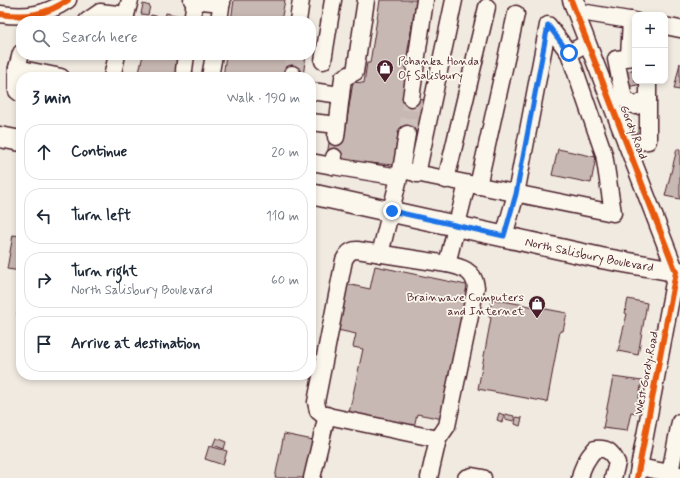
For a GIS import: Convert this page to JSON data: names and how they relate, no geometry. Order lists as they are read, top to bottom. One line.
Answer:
{"streets":{"main road":["North Salisbury Boulevard"],"street":["Gordy Road","West Gordy Road"]},"crossings":[["Gordy Road","North Salisbury Boulevard"],["Gordy Road","West Gordy Road"],["North Salisbury Boulevard","West Gordy Road"]],"places":{"shop":["Pohanka Honda Of Salisbury","Brainwave Computers and Internet"]},"page":{"map_buttons":["+","−"],"search":"Search here","heading":["3 min","Walk · 190 m"],"list":[["Continue","20 m"],["Turn left","110 m"],["Turn right","North Salisbury Boulevard","60 m"],"Arrive at destination"]}}
